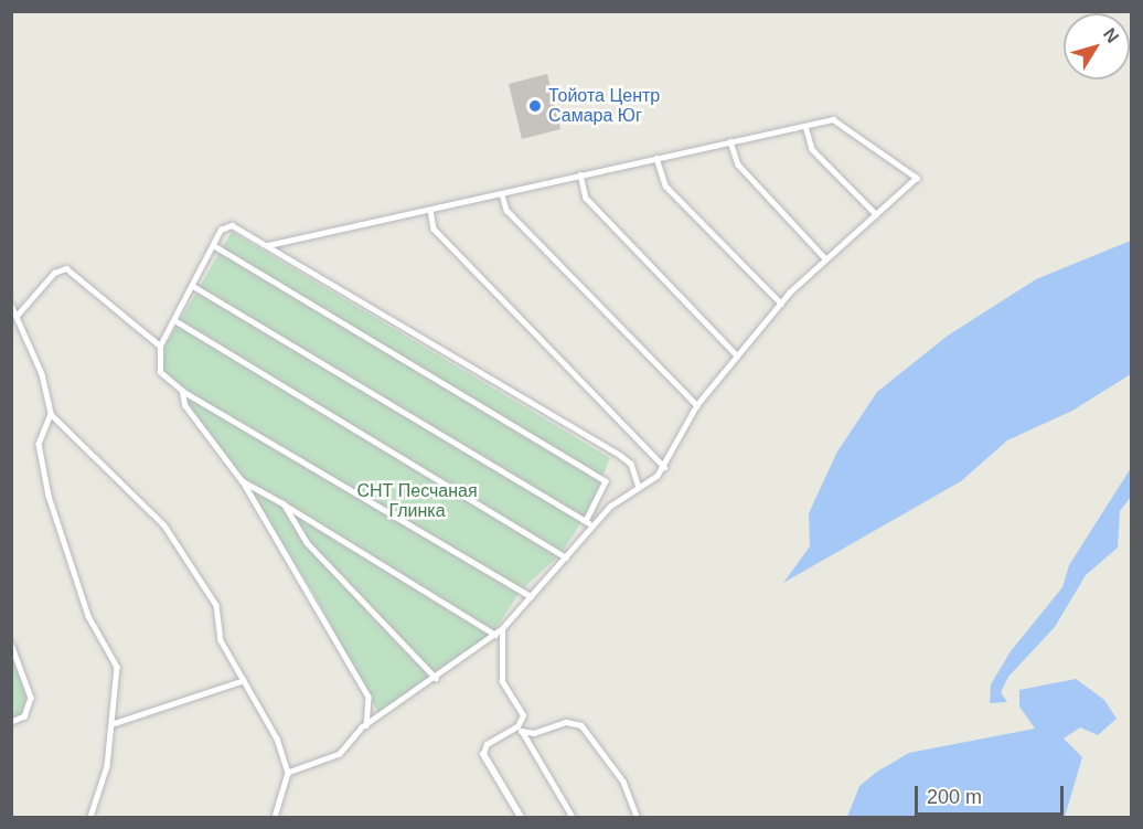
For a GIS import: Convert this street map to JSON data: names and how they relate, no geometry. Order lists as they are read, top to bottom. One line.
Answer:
{"parks":["СНТ Песчаная Глинка"],"places":["Тойота Центр Самара Юг"],"scale_bar":"200 m","north":"top right"}
